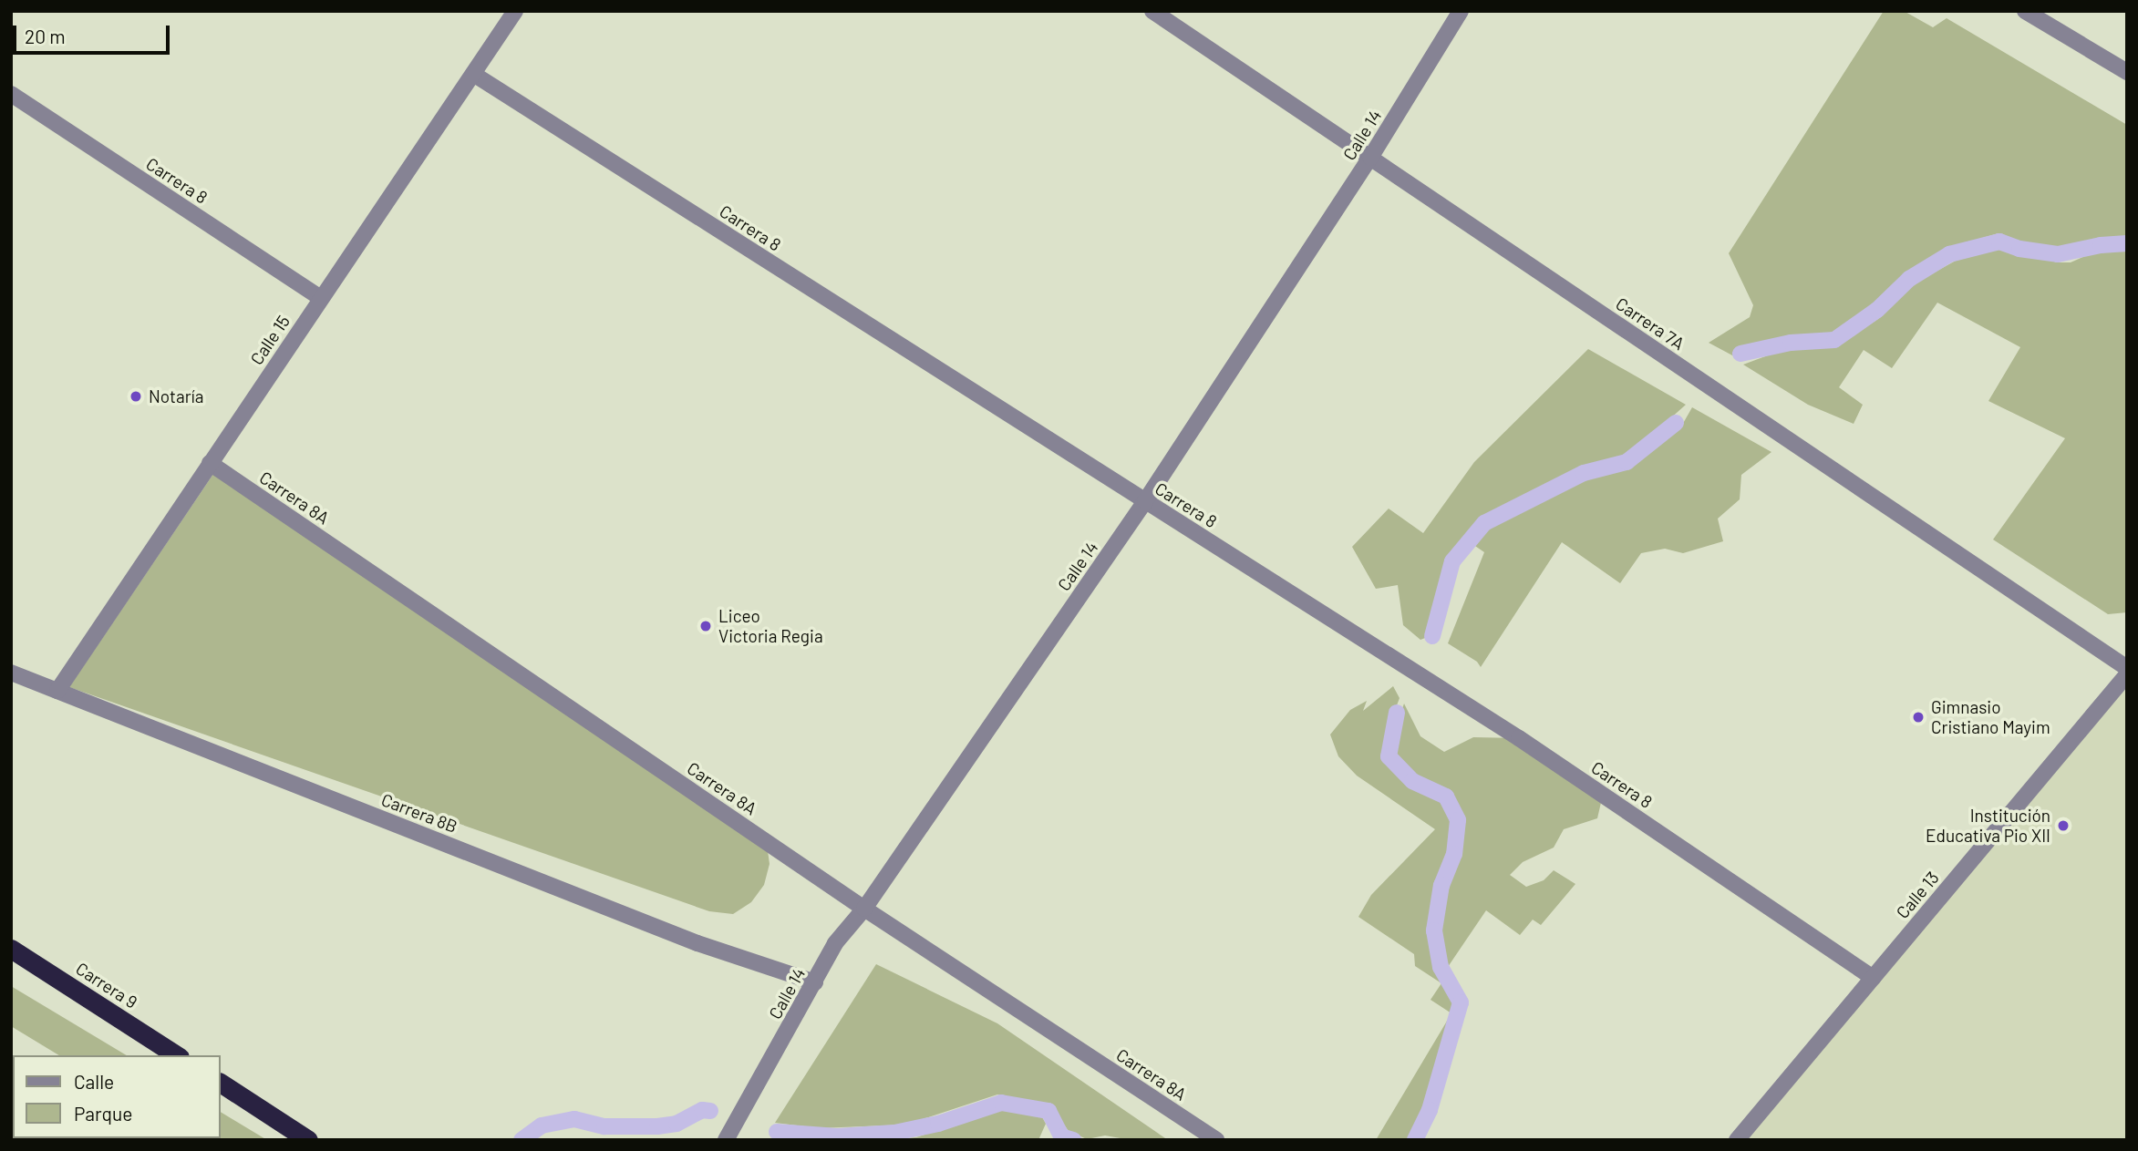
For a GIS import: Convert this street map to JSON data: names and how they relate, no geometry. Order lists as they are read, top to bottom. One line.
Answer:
{"streets":{"highway":["Carrera 9"],"street":["Calle 14","Carrera 8","Carrera 7A","Calle 15","Carrera 8A","Carrera 8B","Calle 13"]},"crossings":[["Calle 14","Carrera 8"],["Calle 14","Carrera 7A"],["Calle 14","Carrera 8A"],["Calle 14","Carrera 8B"],["Carrera 8","Calle 15"],["Carrera 8","Calle 13"],["Calle 15","Carrera 8A"],["Calle 15","Carrera 8B"]],"places":["Notaría","Liceo Victoria Regia","Gimnasio Cristiano Mayim","Institución Educativa Pio XII"],"legend":["Calle","Parque"],"scale_bar":"20 m"}
